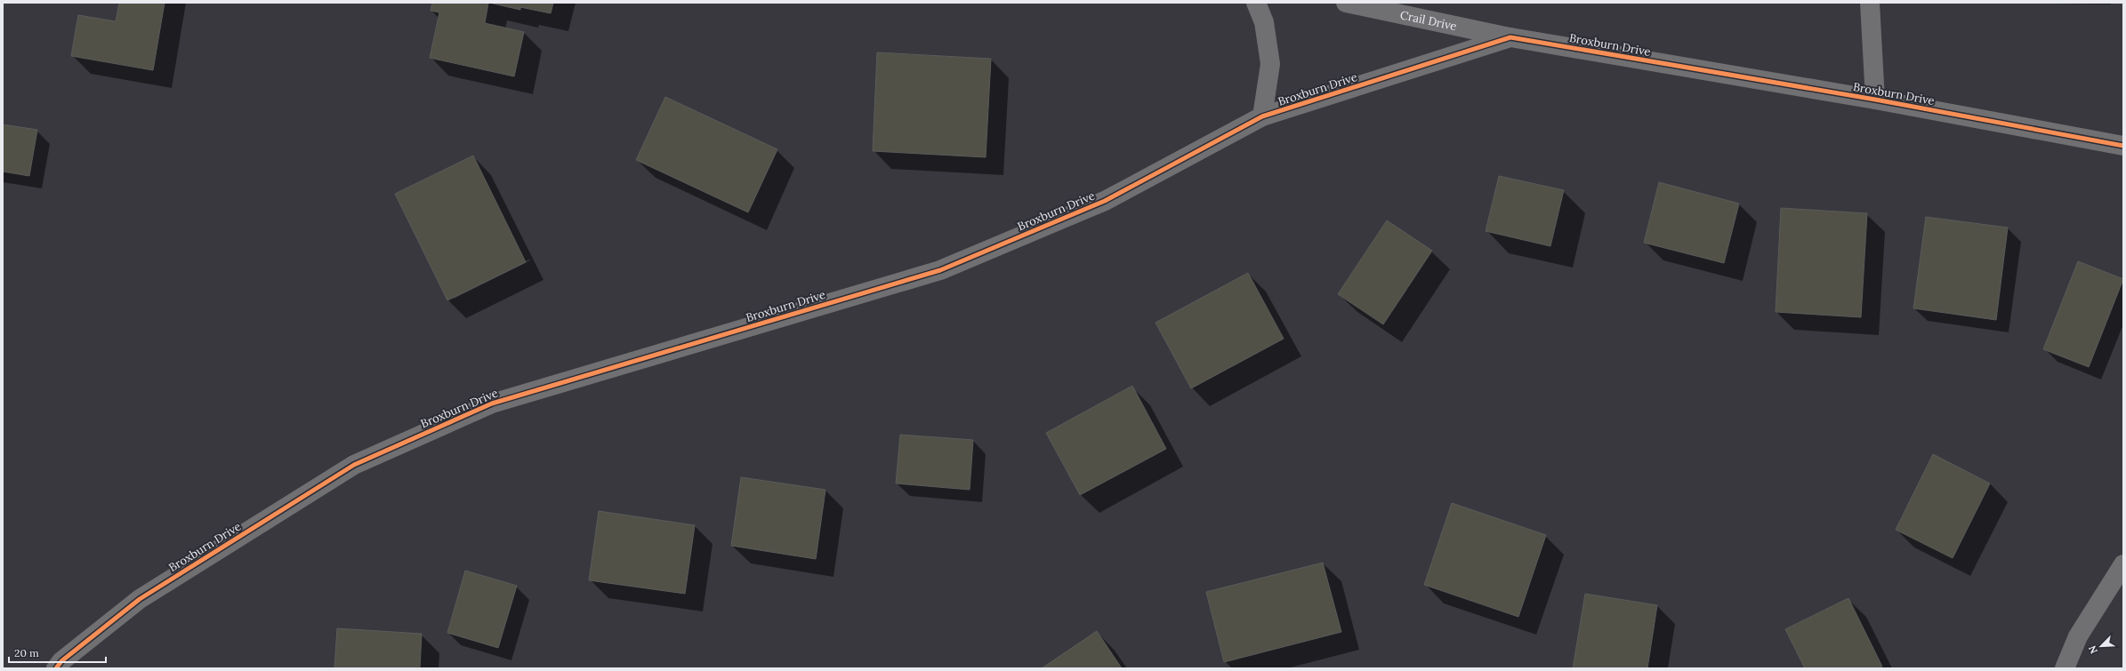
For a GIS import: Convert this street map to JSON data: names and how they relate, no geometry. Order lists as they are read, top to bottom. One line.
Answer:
{"streets":{"street":["Crail Drive","Broxburn Drive"]},"crossings":[["Crail Drive","Broxburn Drive"]],"scale_bar":"20 m","north":"bottom left"}
